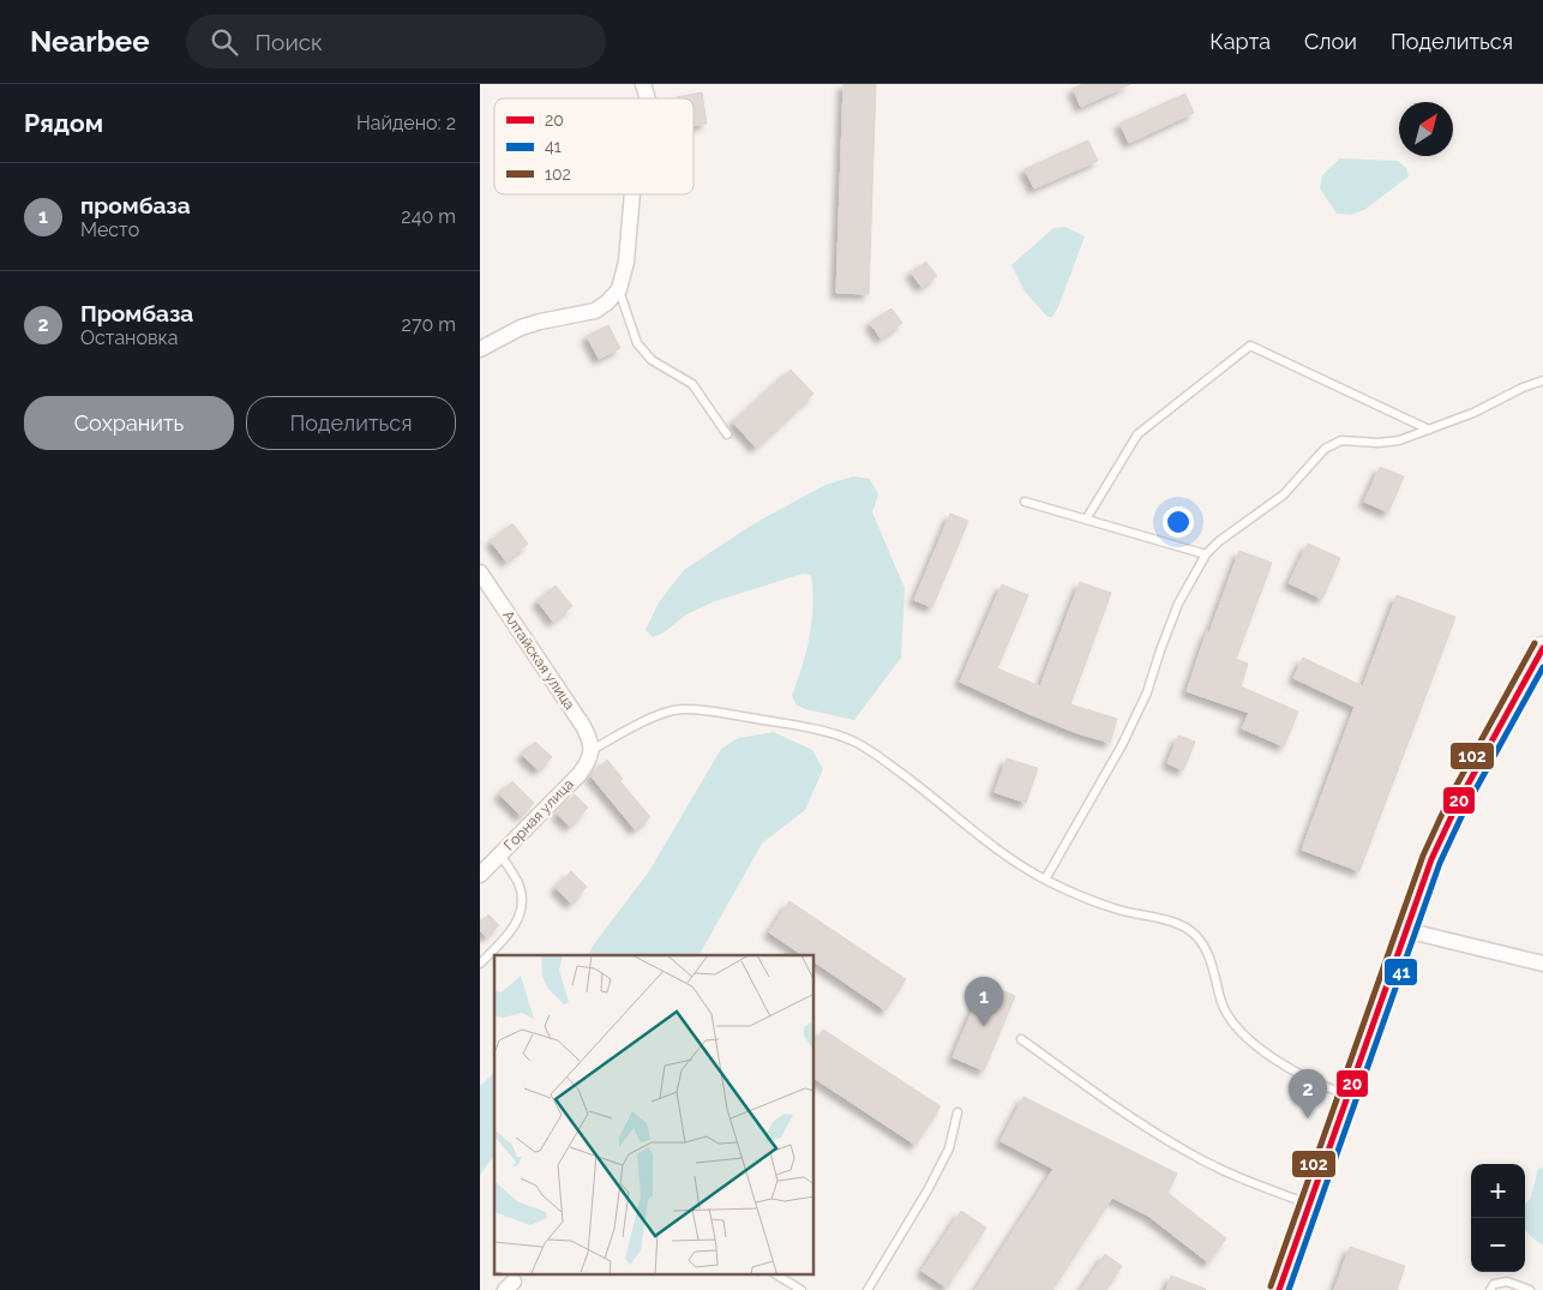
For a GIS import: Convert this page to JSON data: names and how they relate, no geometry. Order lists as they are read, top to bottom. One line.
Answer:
{"streets":{"street":["Алтайская улица","Горная улица"]},"crossings":[["Алтайская улица","Горная улица"]],"lines":["transit line 102","transit line 20","transit line 41"],"legend":["20","41","102"],"north":"top right","page":{"header":"Nearbee","search":"Поиск","nav":["Карта","Слои","Поделиться"],"heading":["Рядом","Найдено: 2"],"list":[{"mark":"1","name":"промбаза","note":"Место","value":"240 m"},{"mark":"2","name":"Промбаза","note":"Остановка","value":"270 m"}],"buttons":["Сохранить","Поделиться"],"pins":["1","2"],"map_buttons":["+","−"]}}
